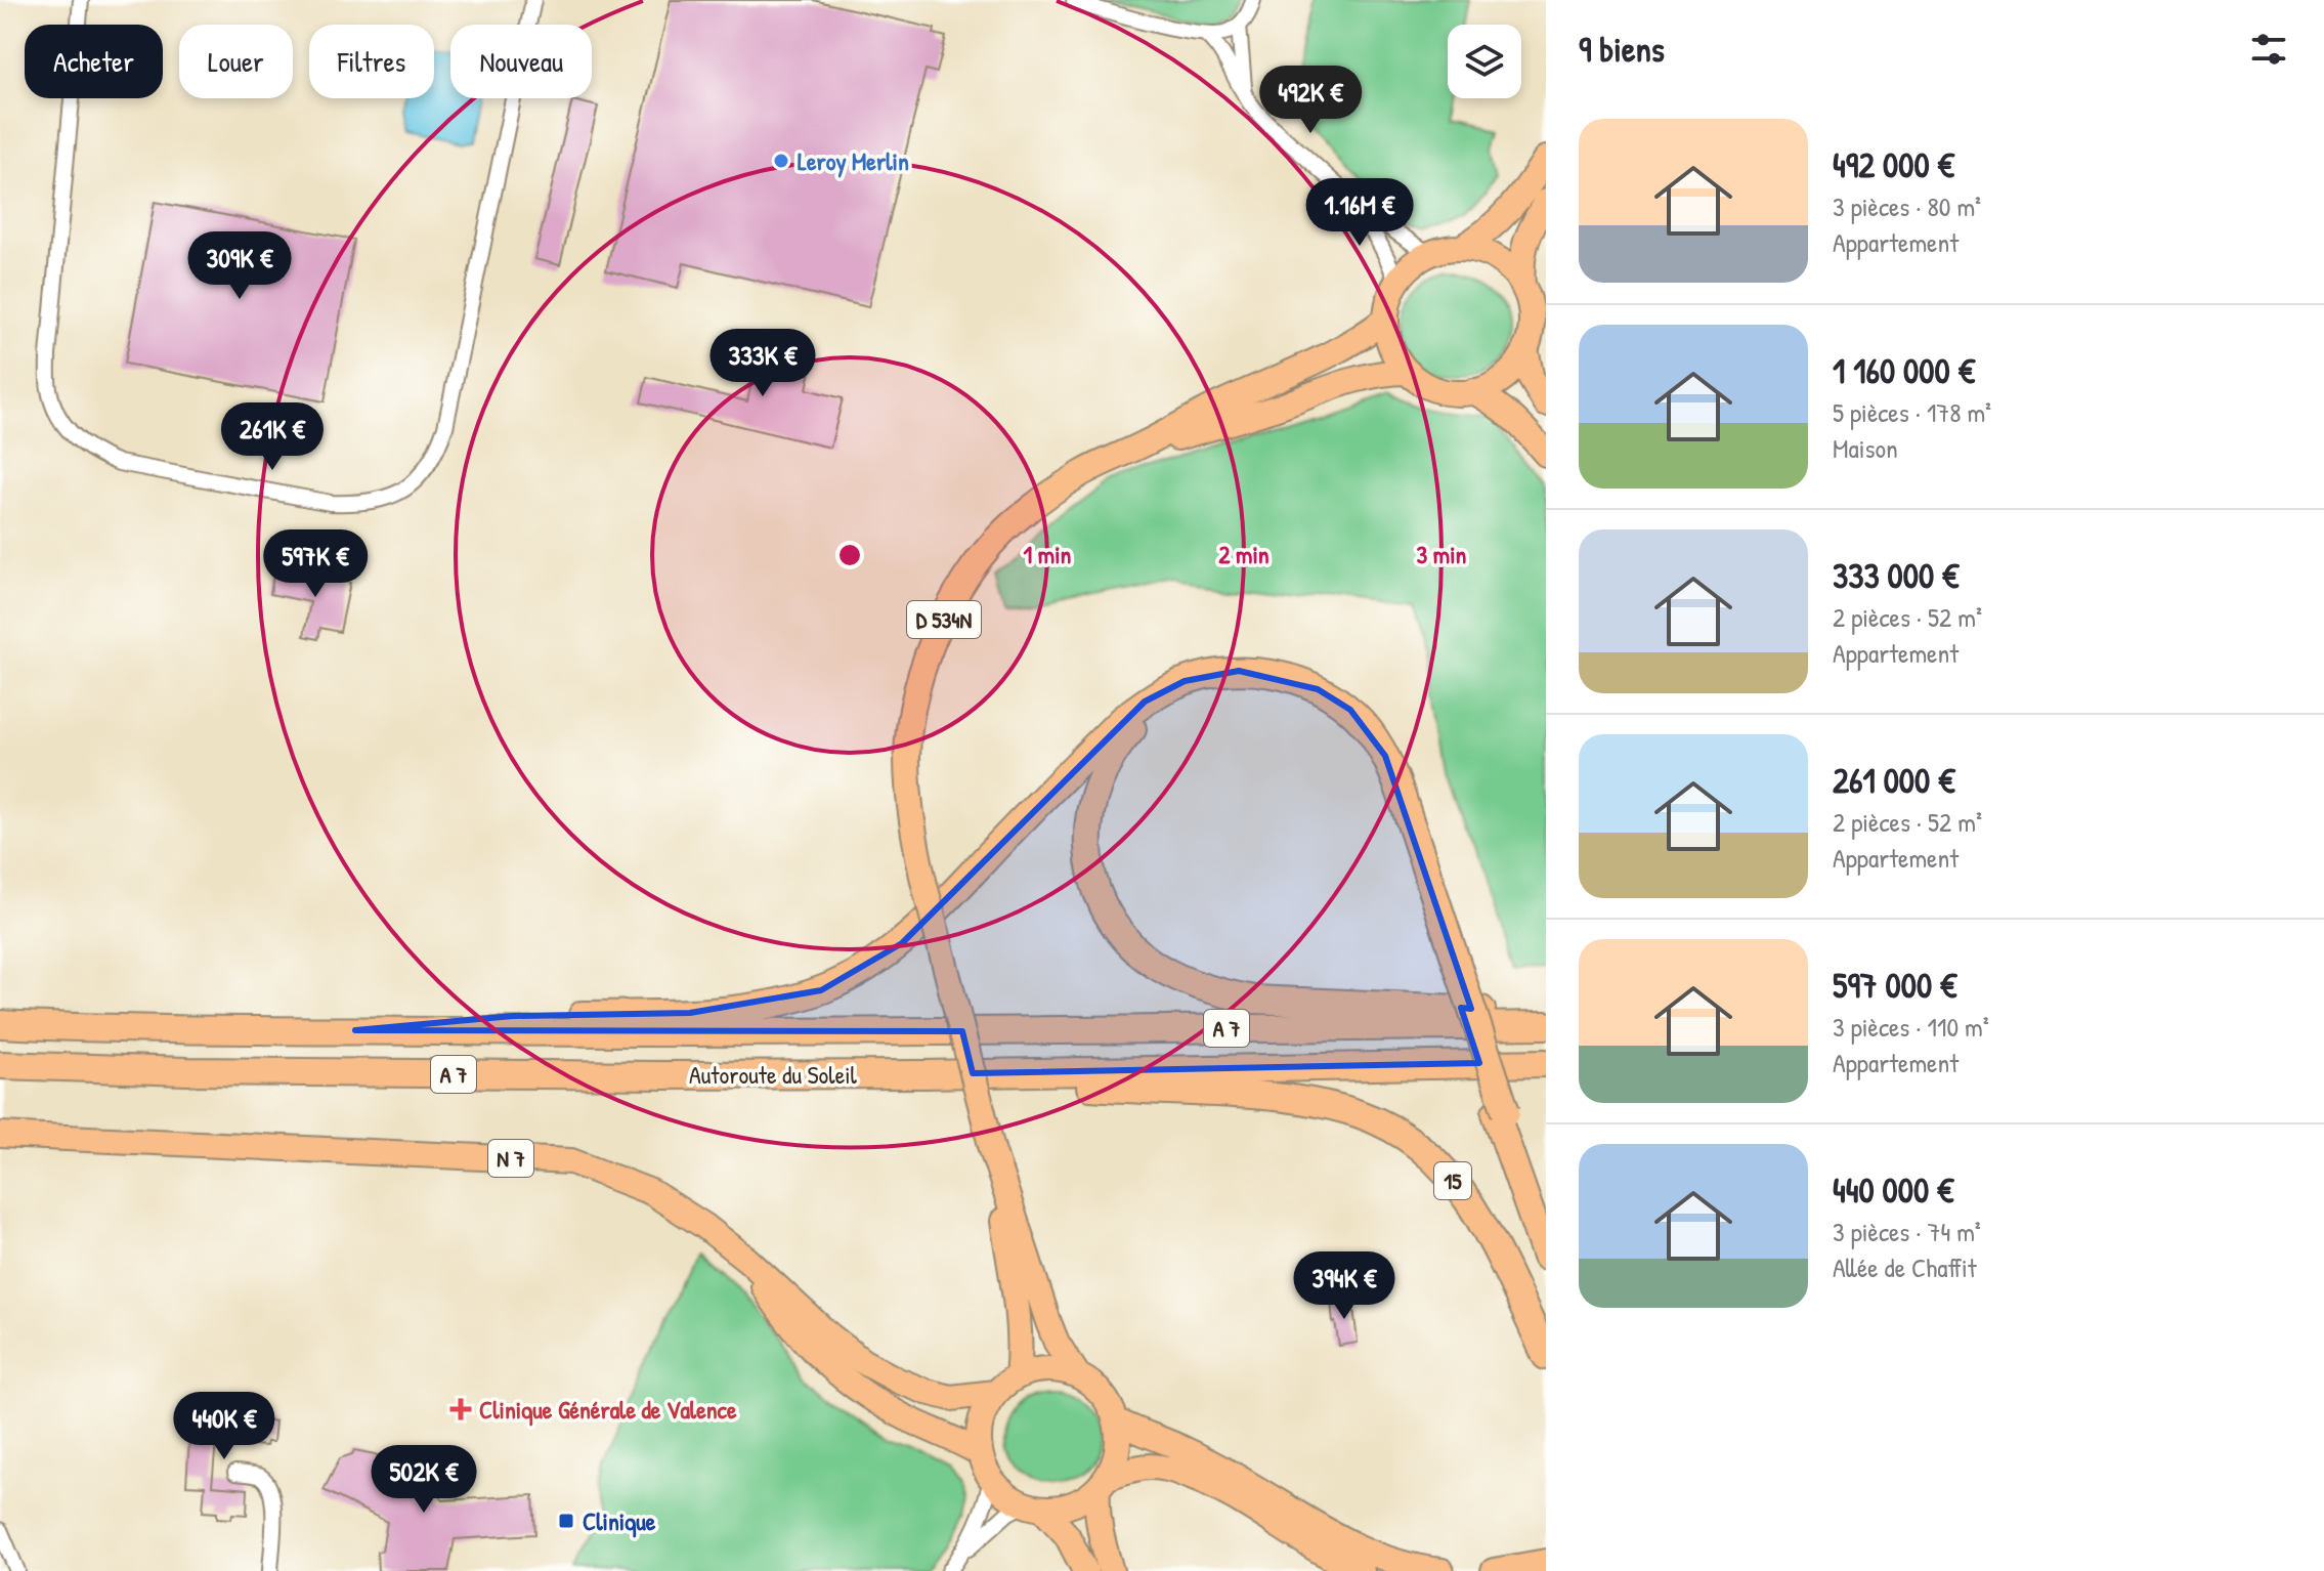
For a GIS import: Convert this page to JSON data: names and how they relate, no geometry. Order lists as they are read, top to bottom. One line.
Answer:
{"streets":{"highway":["A 7","Autoroute du Soleil","15"],"main road":["D 534N","N 7"]},"crossings":[["D 534N","N 7"],["Autoroute du Soleil","15"]],"places":{"other":["Leroy Merlin"],"health":["Clinique Générale de Valence"],"transit":["Clinique"]},"page":{"heading":"9 biens","chip":["Acheter","Louer","Filtres","Nouveau"],"price":["492K €","1.16M €","309K €","333K €","261K €","597K €","394K €","440K €","502K €"],"list":[{"name":"492 000 €","note":"3 pièces · 80 m² · Appartement"},{"name":"1 160 000 €","note":"5 pièces · 178 m² · Maison"},{"name":"333 000 €","note":"2 pièces · 52 m² · Appartement"},{"name":"261 000 €","note":"2 pièces · 52 m² · Appartement"},{"name":"597 000 €","note":"3 pièces · 110 m² · Appartement"},{"name":"440 000 €","note":"3 pièces · 74 m² · Allée de Chaffit"}]},"rings":["1 min","2 min","3 min"]}
